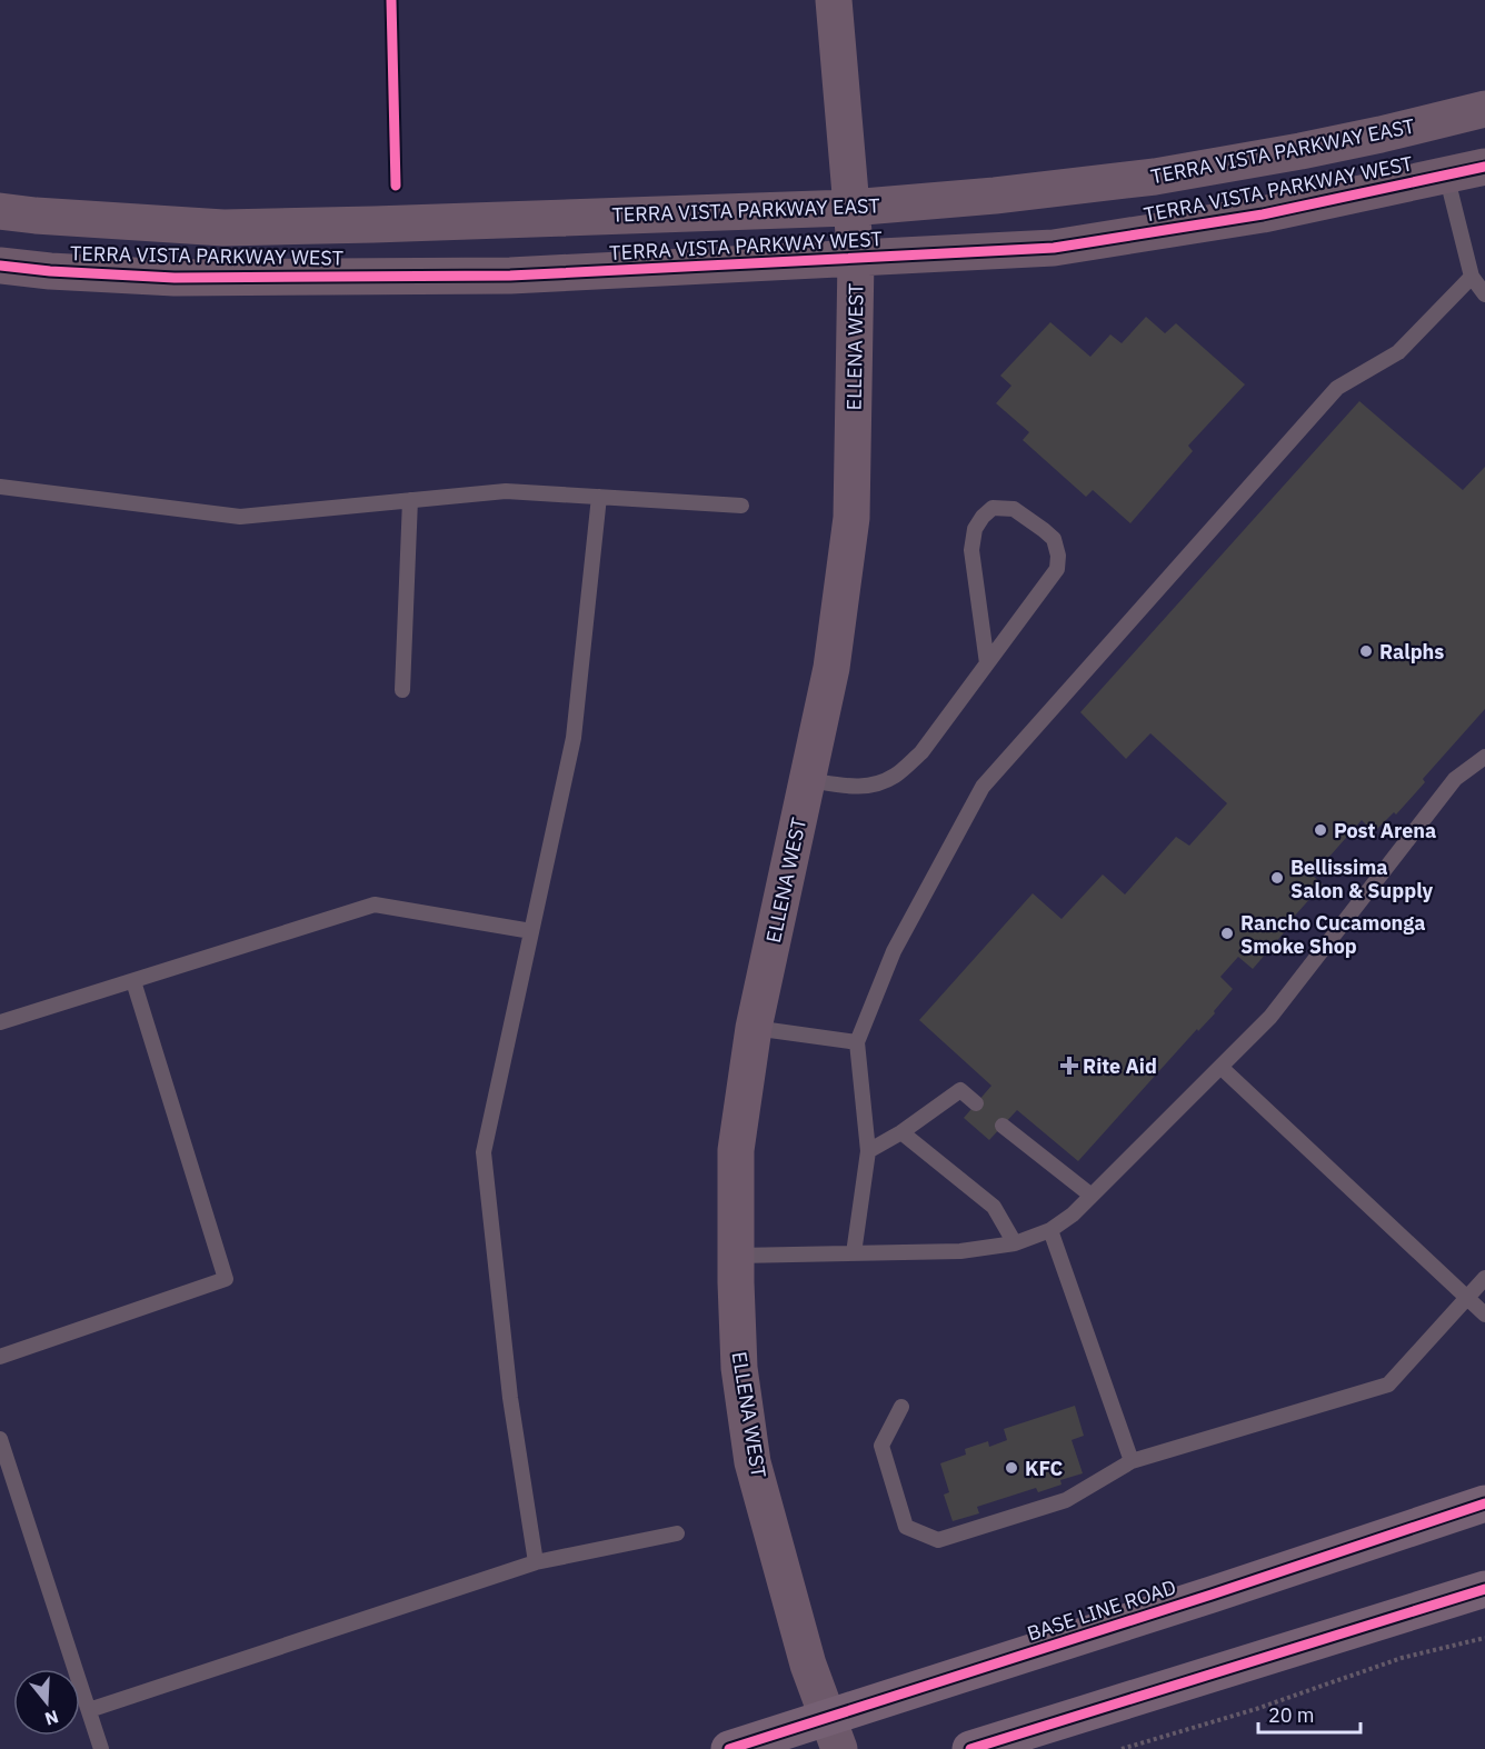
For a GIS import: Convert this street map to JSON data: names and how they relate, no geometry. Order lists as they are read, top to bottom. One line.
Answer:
{"streets":{"main road":["BASE LINE ROAD"],"street":["TERRA VISTA PARKWAY EAST","TERRA VISTA PARKWAY WEST","ELLENA WEST"]},"crossings":[["TERRA VISTA PARKWAY EAST","ELLENA WEST"],["TERRA VISTA PARKWAY WEST","ELLENA WEST"],["ELLENA WEST","BASE LINE ROAD"]],"places":{"other":["Ralphs","Post Arena","Bellissima Salon & Supply","Rancho Cucamonga Smoke Shop","KFC"],"health":["Rite Aid"]},"scale_bar":"20 m","north":"bottom"}
